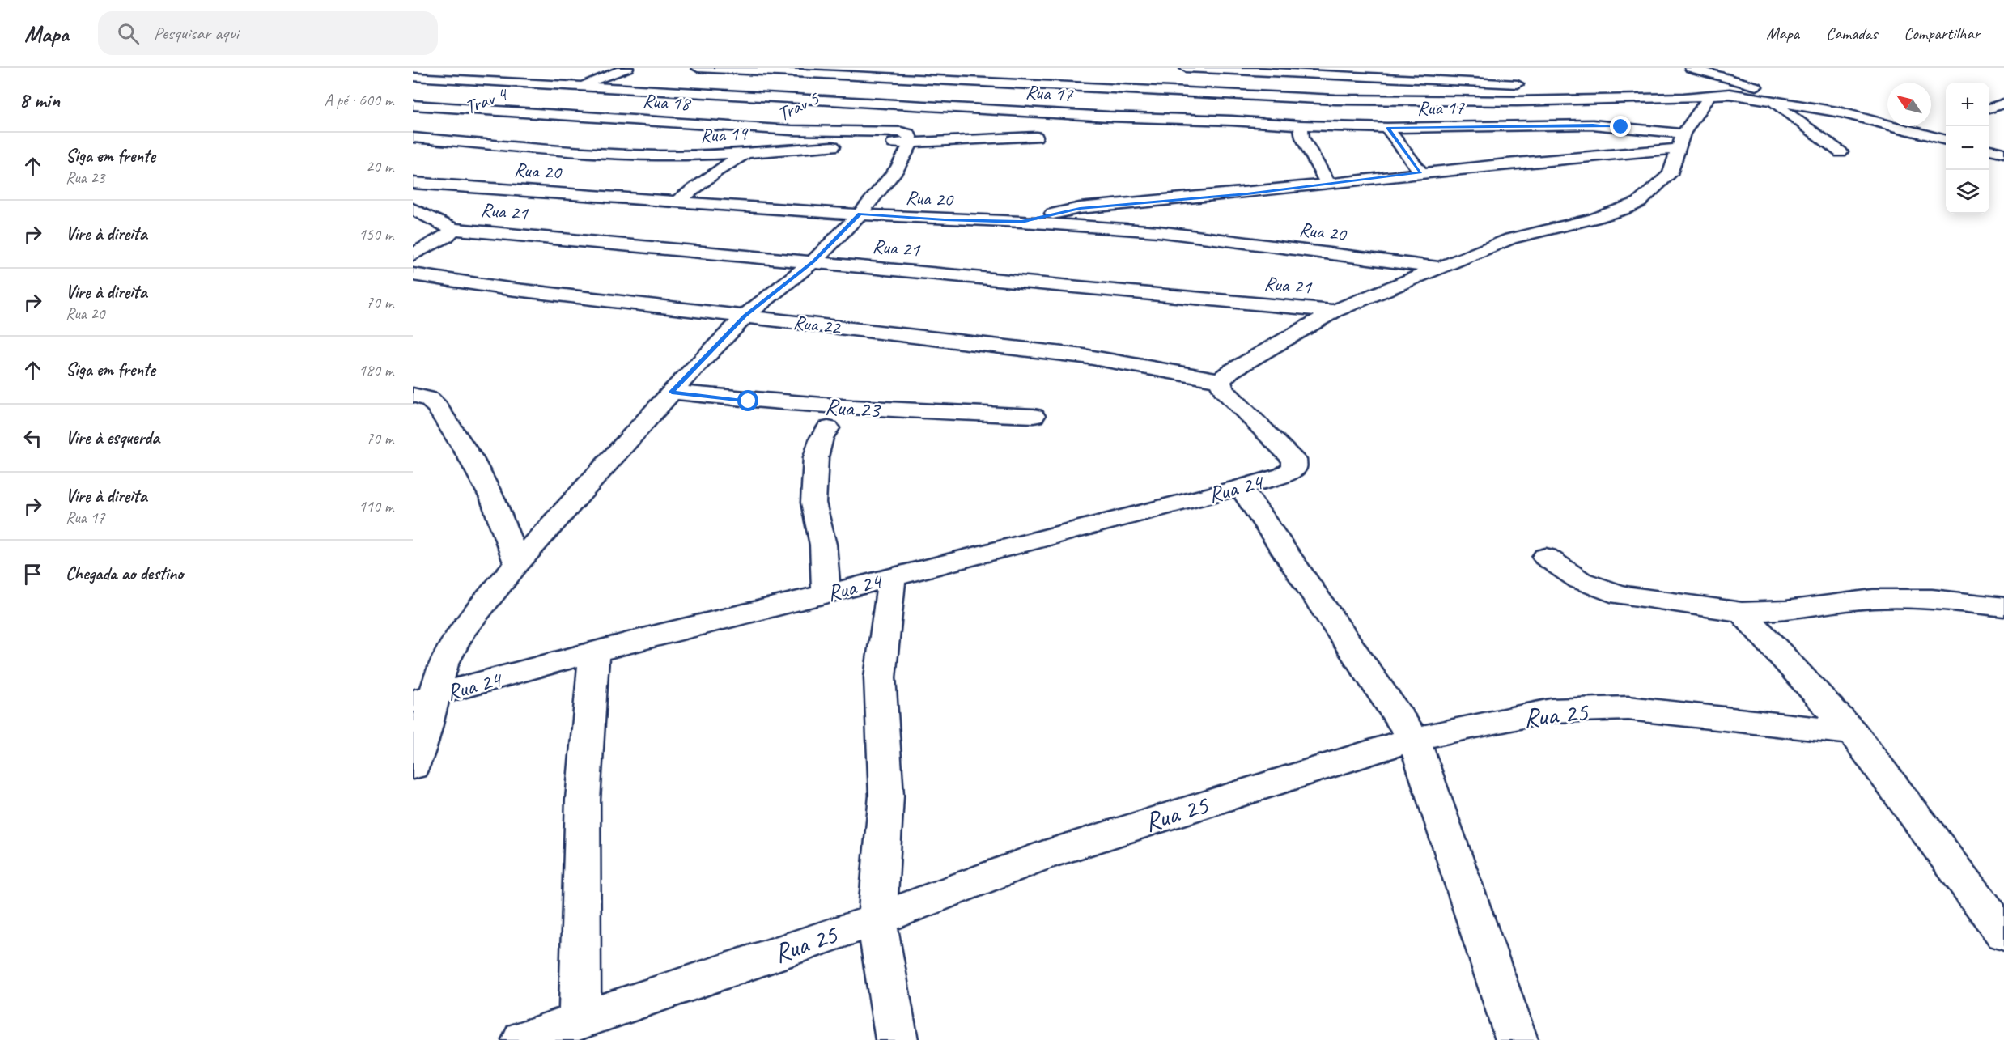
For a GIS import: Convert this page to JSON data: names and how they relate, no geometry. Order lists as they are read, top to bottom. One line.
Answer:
{"streets":{"street":["Rua 17","Trav 4","Rua 18","Trav 5","Rua 19","Rua 20","Rua 21","Rua 22","Rua 23","Rua 24","Rua 25"]},"crossings":[["Rua 17","Trav 4"],["Rua 17","Trav 5"],["Trav 4","Rua 18"],["Trav 4","Rua 19"],["Rua 18","Trav 5"],["Rua 18","Rua 19"],["Trav 5","Rua 19"],["Trav 5","Rua 20"],["Rua 22","Rua 24"]],"north":"top left","page":{"header":"Mapa","search":"Pesquisar aqui","nav":["Mapa","Camadas","Compartilhar"],"heading":["8 min","A pé · 600 m"],"map_buttons":["+","−"],"list":[["Siga em frente","Rua 23","20 m"],["Vire à direita","150 m"],["Vire à direita","Rua 20","70 m"],["Siga em frente","180 m"],["Vire à esquerda","70 m"],["Vire à direita","Rua 17","110 m"],"Chegada ao destino"]}}
